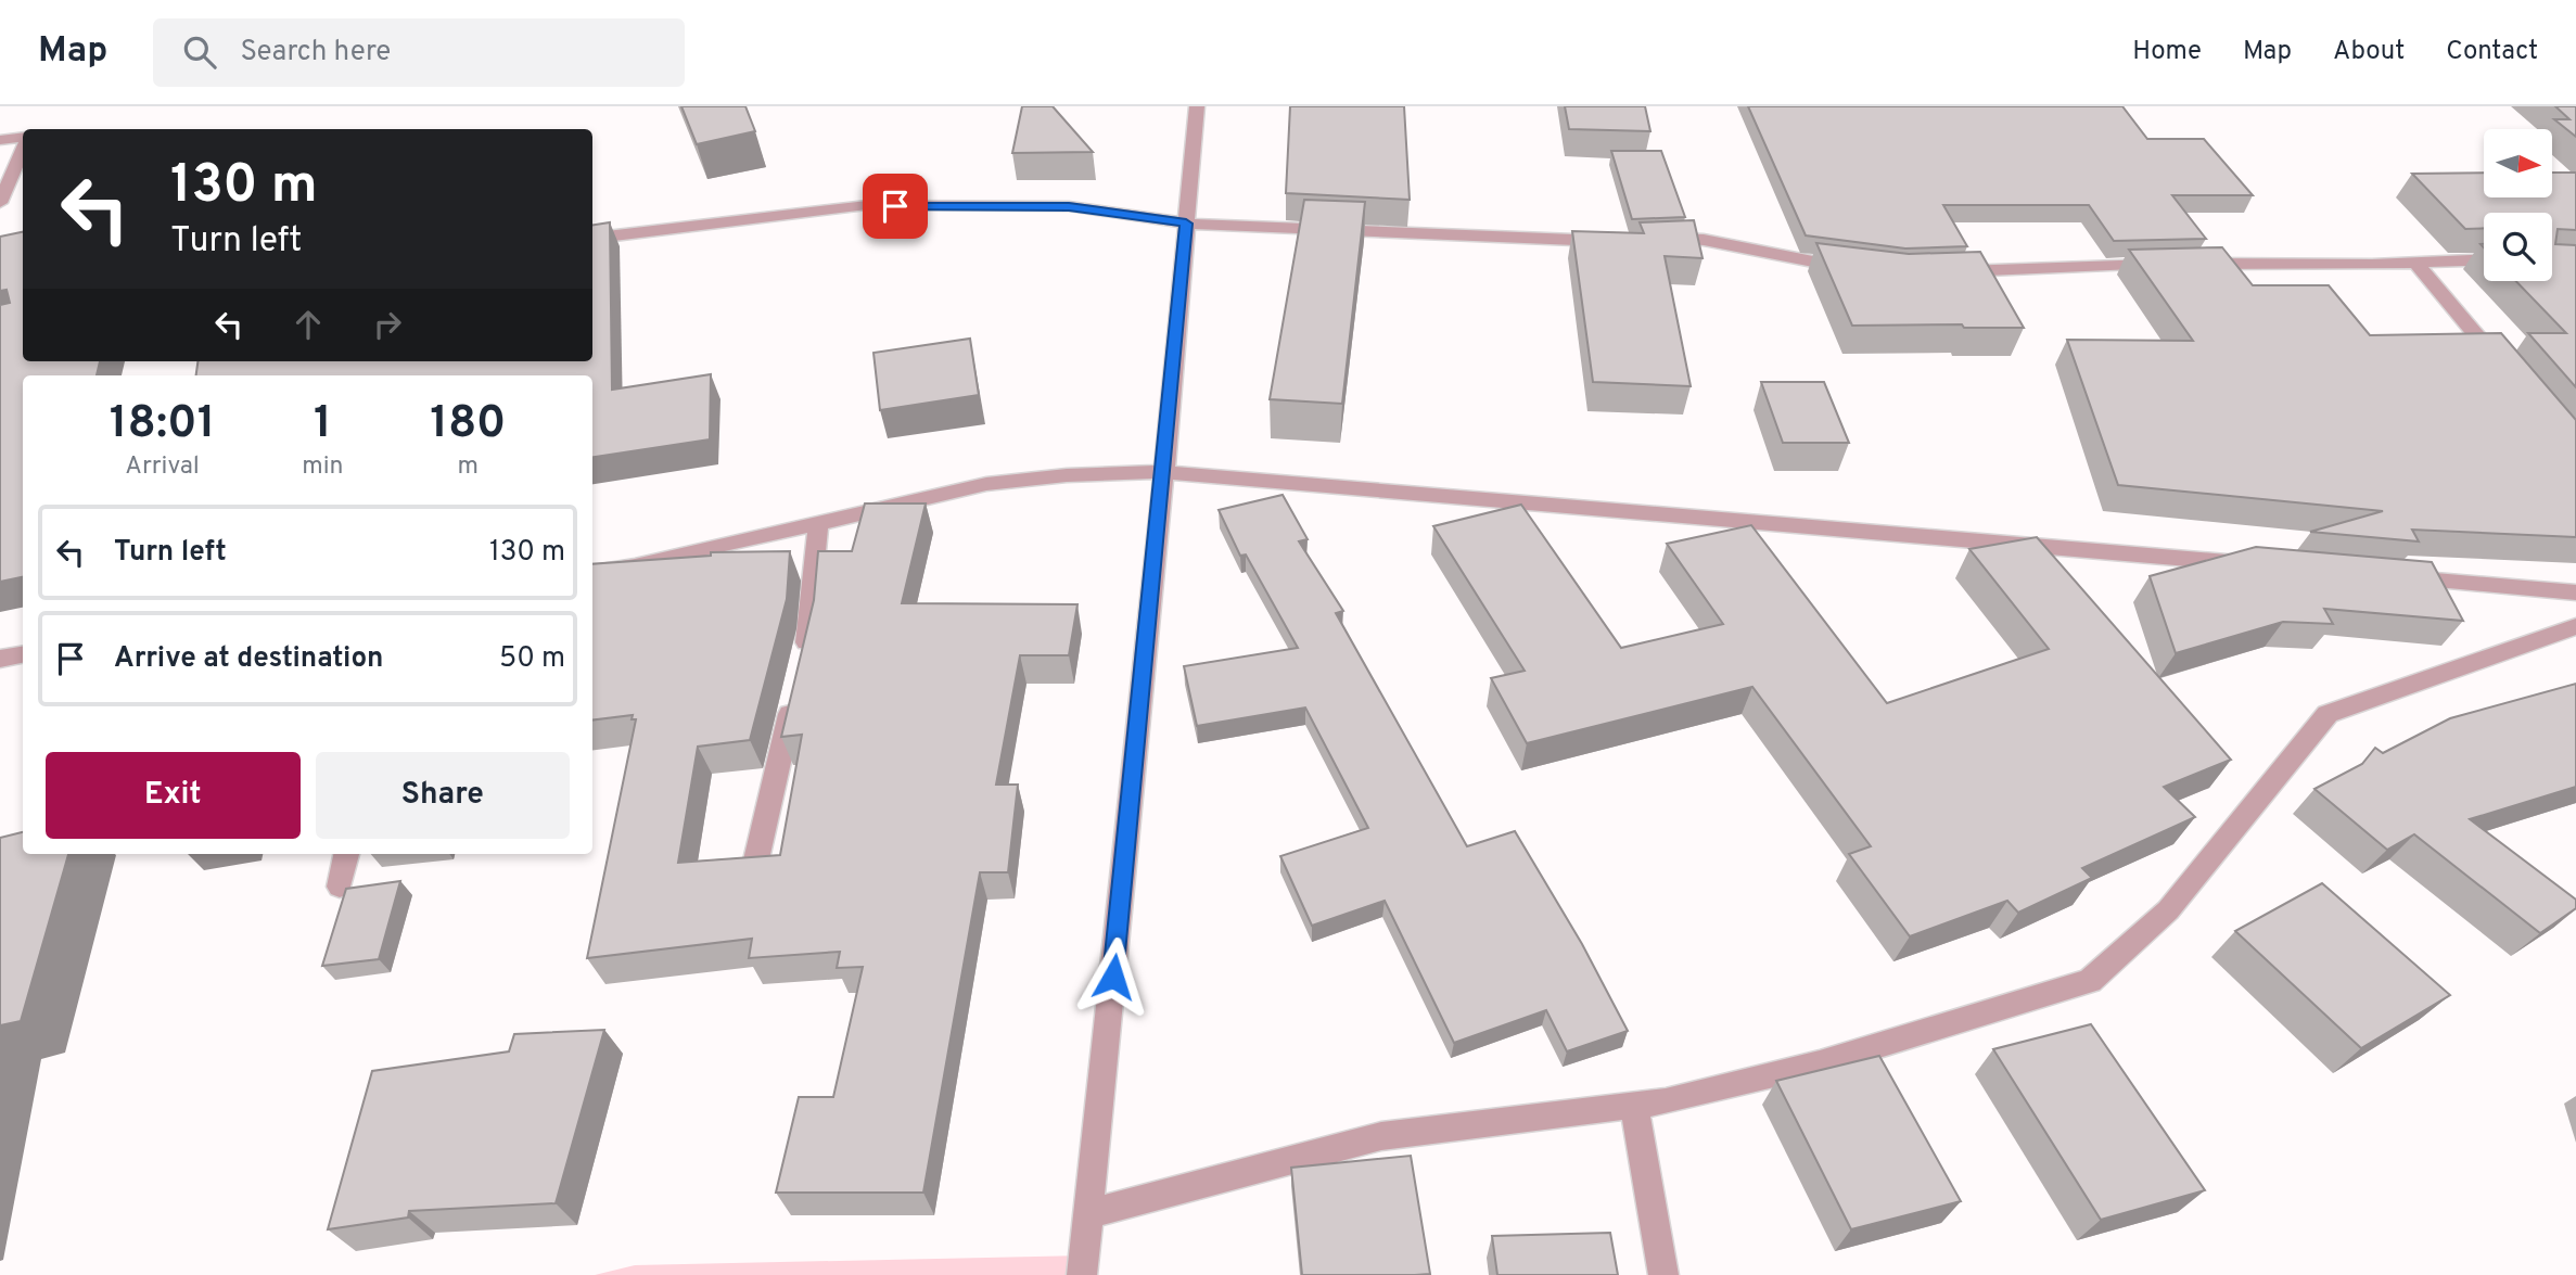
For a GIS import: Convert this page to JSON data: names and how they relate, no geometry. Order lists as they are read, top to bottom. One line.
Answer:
{"north":"right","page":{"header":"Map","search":"Search here","nav":["Home","Map","About","Contact"],"turn":["130 m","Turn left"],"eta":["18:01","Arrival","1","min","180","m"],"list":[{"name":"Turn left","value":"130 m"},{"name":"Arrive at destination","value":"50 m"}],"buttons":["Exit","Share"]}}
